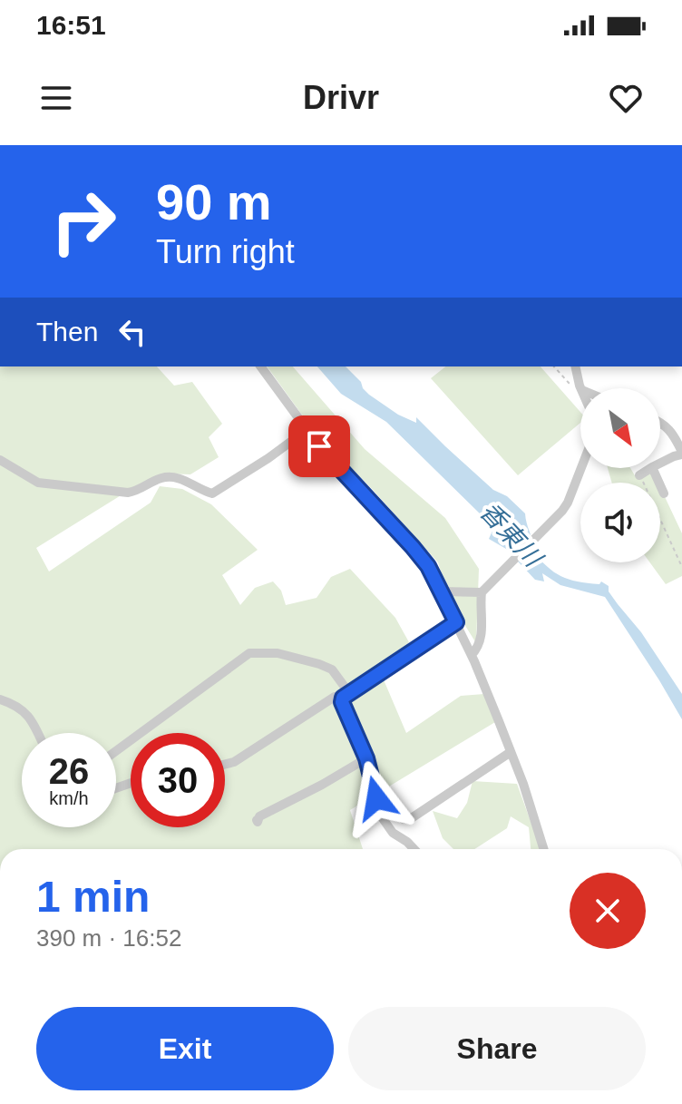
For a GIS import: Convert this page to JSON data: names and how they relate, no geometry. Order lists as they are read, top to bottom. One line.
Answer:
{"water":["香東川"],"north":"bottom right","page":{"status":"16:51","header":"Drivr","turn":["90 m","Turn right"],"then":"Then","speed":"26 km/h","limit":"30","heading":["1 min","390 m · 16:52"],"buttons":["Exit","Share"]}}
